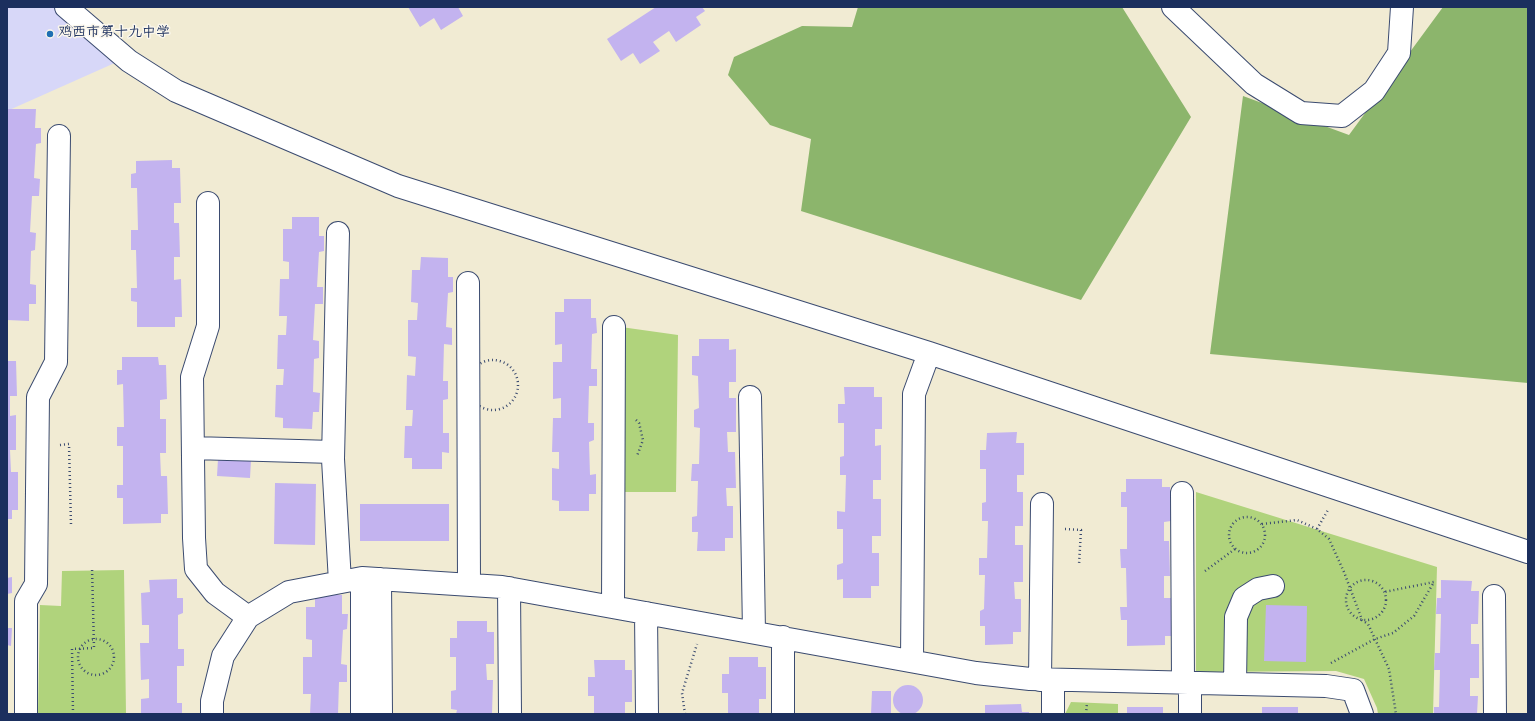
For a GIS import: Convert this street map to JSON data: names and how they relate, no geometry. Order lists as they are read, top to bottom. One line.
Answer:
{"places":["鸡西市第十九中学"]}
